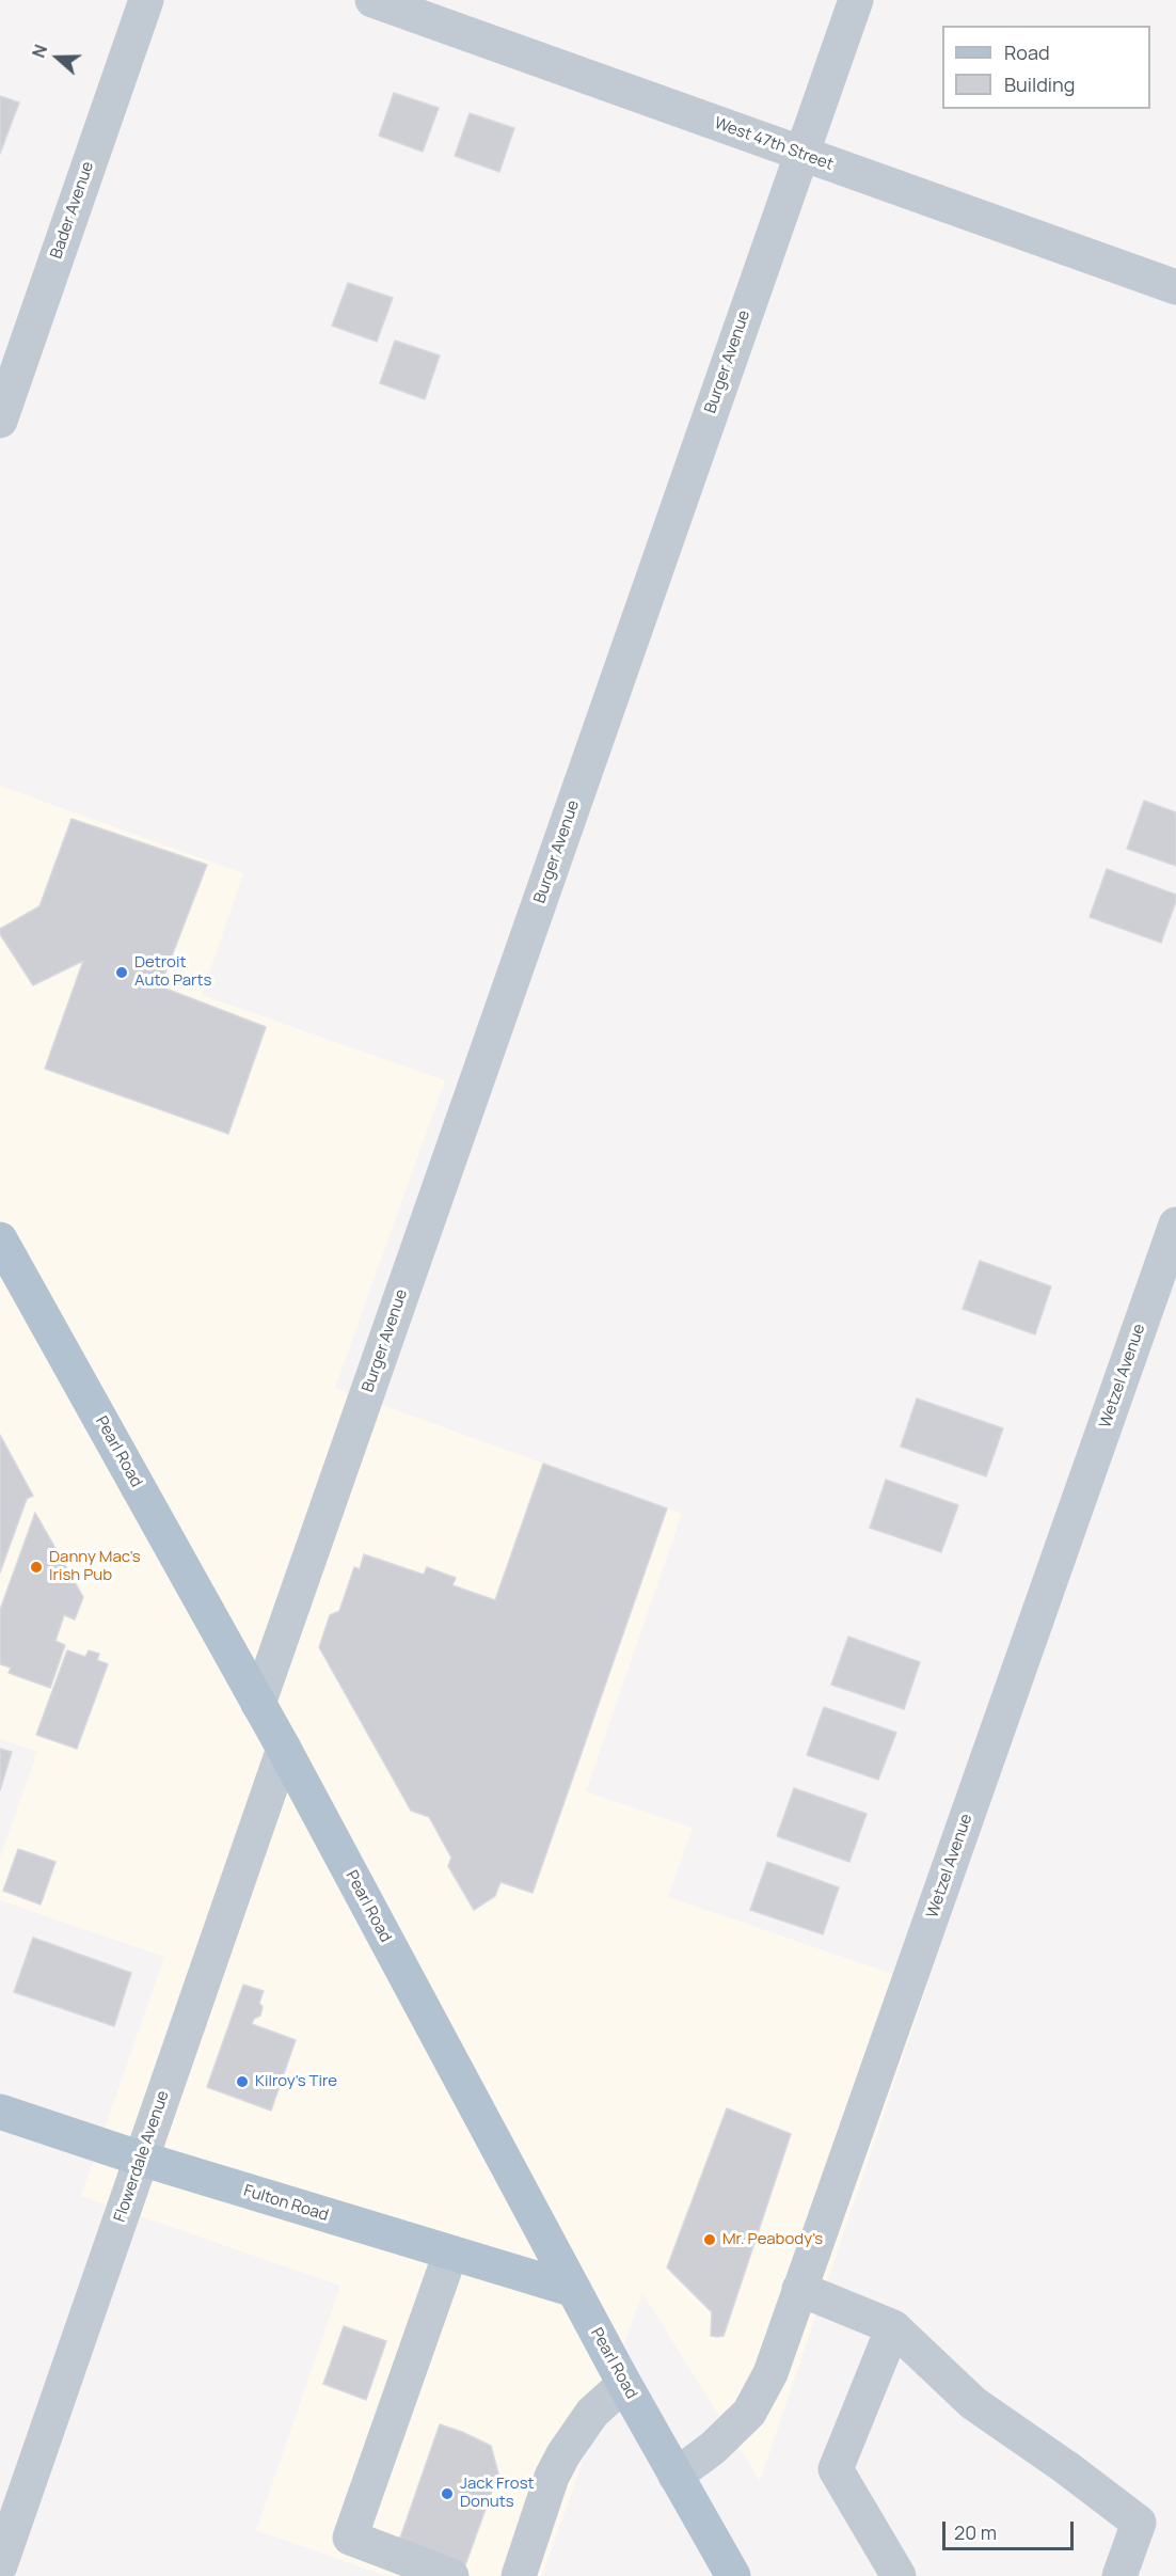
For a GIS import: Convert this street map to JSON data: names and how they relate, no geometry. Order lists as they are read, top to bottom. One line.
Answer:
{"streets":{"main road":["Pearl Road","Fulton Road"],"street":["West 47th Street","Bader Avenue","Burger Avenue","Wetzel Avenue","Flowerdale Avenue"]},"crossings":[["West 47th Street","Burger Avenue"],["Burger Avenue","Pearl Road"],["Wetzel Avenue","Pearl Road"],["Pearl Road","Flowerdale Avenue"],["Pearl Road","Fulton Road"],["Flowerdale Avenue","Fulton Road"]],"places":["Detroit Auto Parts","Danny Mac's Irish Pub","Kilroy's Tire","Mr. Peabody's","Jack Frost Donuts"],"legend":["Road","Building"],"scale_bar":"20 m","north":"left"}
